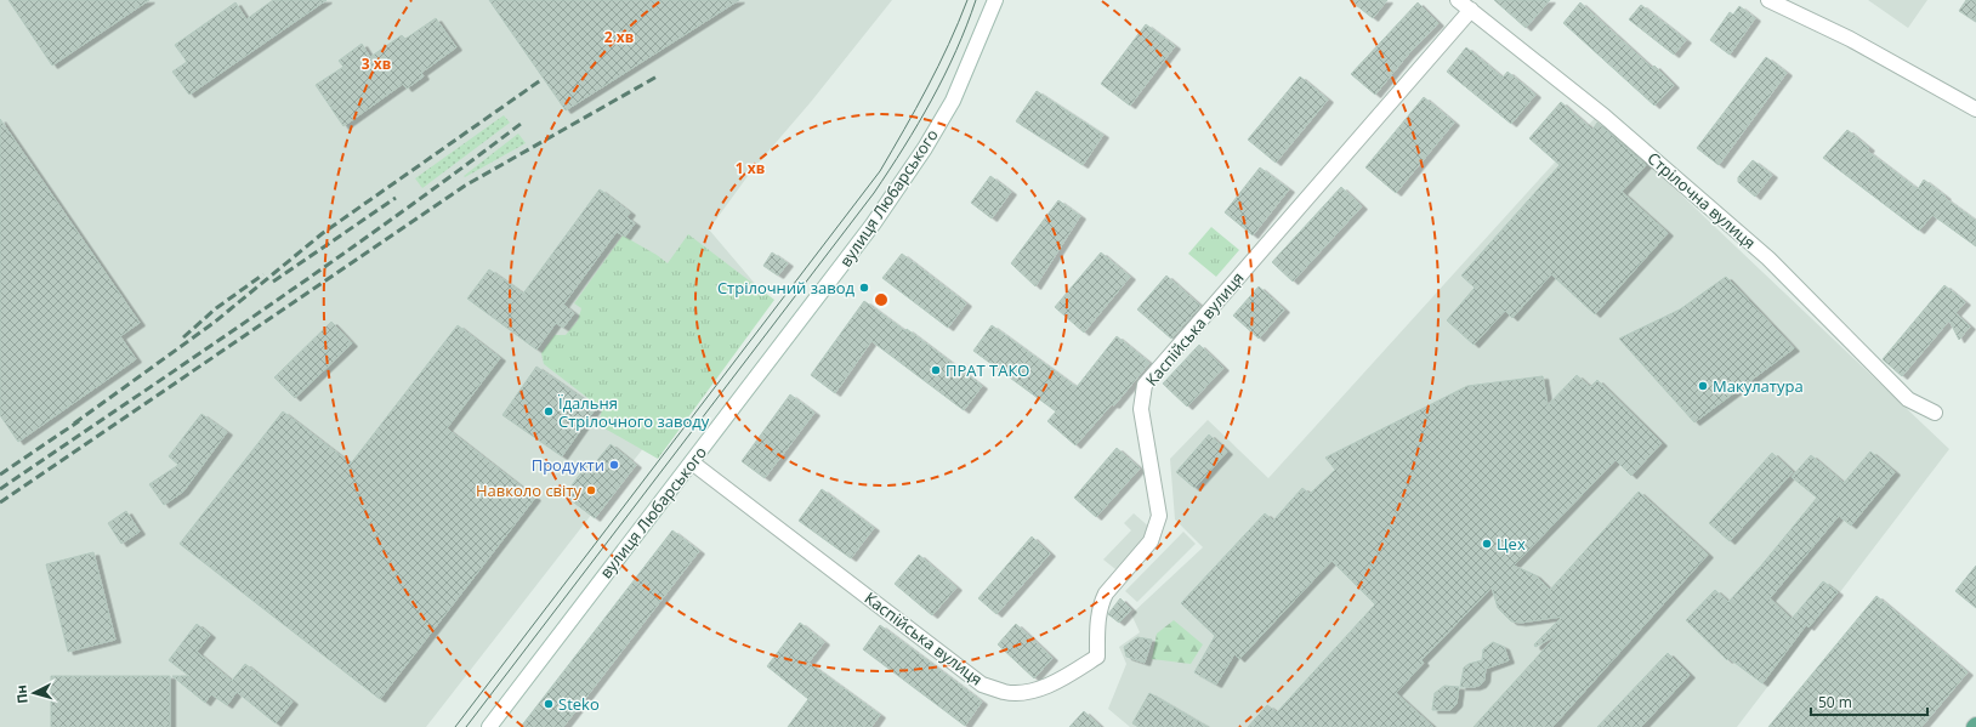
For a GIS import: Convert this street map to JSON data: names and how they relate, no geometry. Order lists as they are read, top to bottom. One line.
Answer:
{"streets":{"street":["вулиця Любарського","Стрілочна вулиця","Каспійська вулиця"]},"crossings":[["вулиця Любарського","Каспійська вулиця"],["Стрілочна вулиця","Каспійська вулиця"]],"places":["Стрілочний завод","ПРАТ ТАКО","Макулатура","Їдальня Стрілочного заводу","Продукти","Навколо світу","Цех","Steko"],"scale_bar":"50 m","north":"left","rings":["2 хв","3 хв","1 хв"]}
